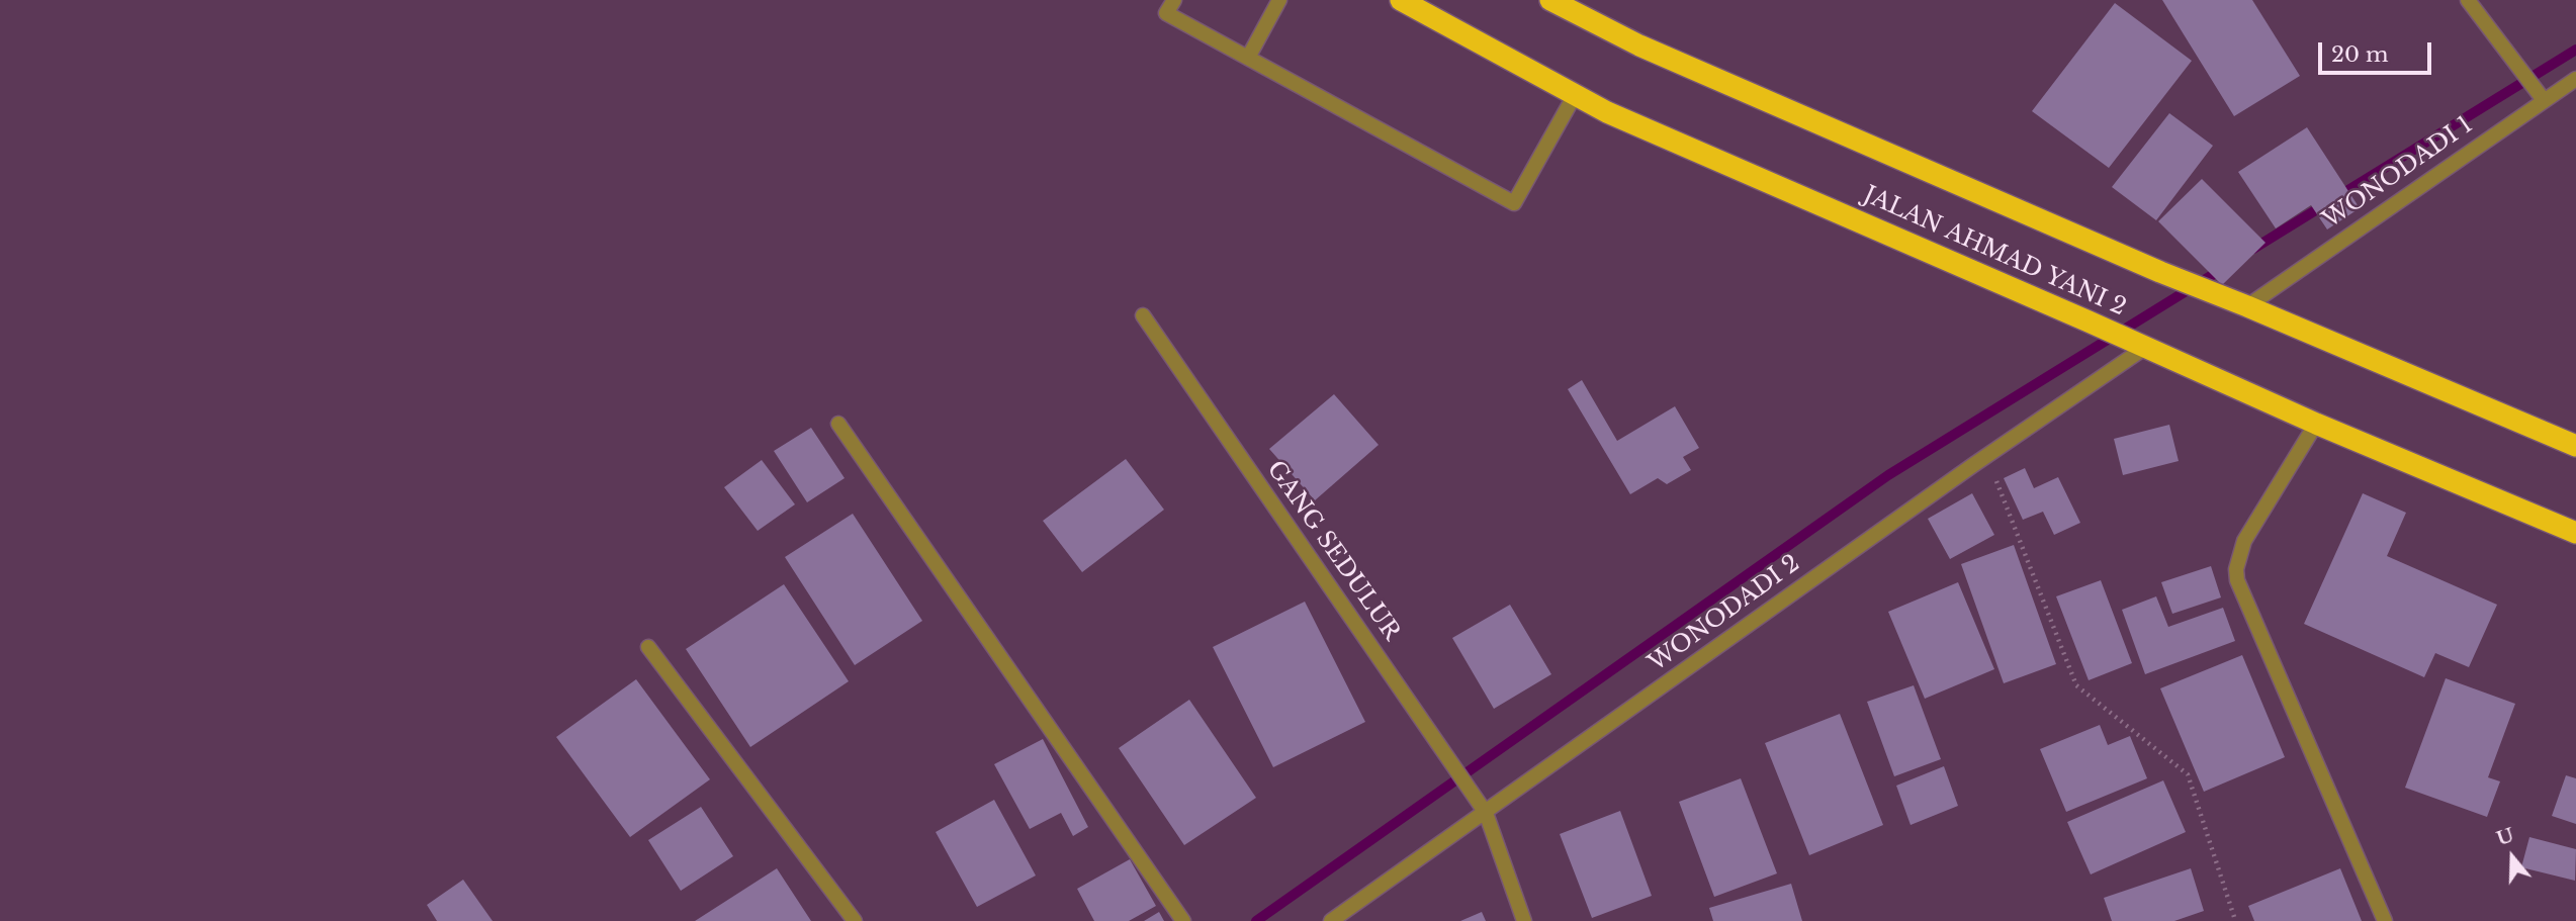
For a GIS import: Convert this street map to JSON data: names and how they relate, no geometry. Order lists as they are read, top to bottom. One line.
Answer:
{"streets":{"highway":["JALAN AHMAD YANI 2"],"street":["WONODADI 1","GANG SEDULUR","WONODADI 2"]},"crossings":[["WONODADI 1","JALAN AHMAD YANI 2"],["JALAN AHMAD YANI 2","WONODADI 2"],["GANG SEDULUR","WONODADI 2"]],"scale_bar":"20 m","north":"top"}
